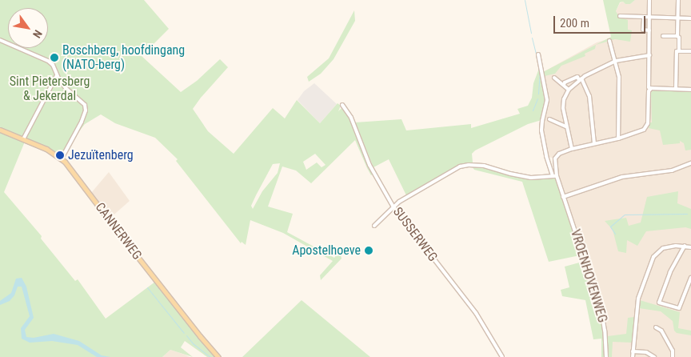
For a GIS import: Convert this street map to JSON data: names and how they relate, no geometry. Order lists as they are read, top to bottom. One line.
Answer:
{"streets":{"main road":["CANNERWEG"],"street":["SUSSERWEG","VROENHOVENWEG"]},"parks":["Sint Pietersberg & Jekerdal"],"places":["Boschberg, hoofdingang (NATO-berg)","Jezuïtenberg","Apostelhoeve"],"scale_bar":"200 m","north":"bottom right"}
